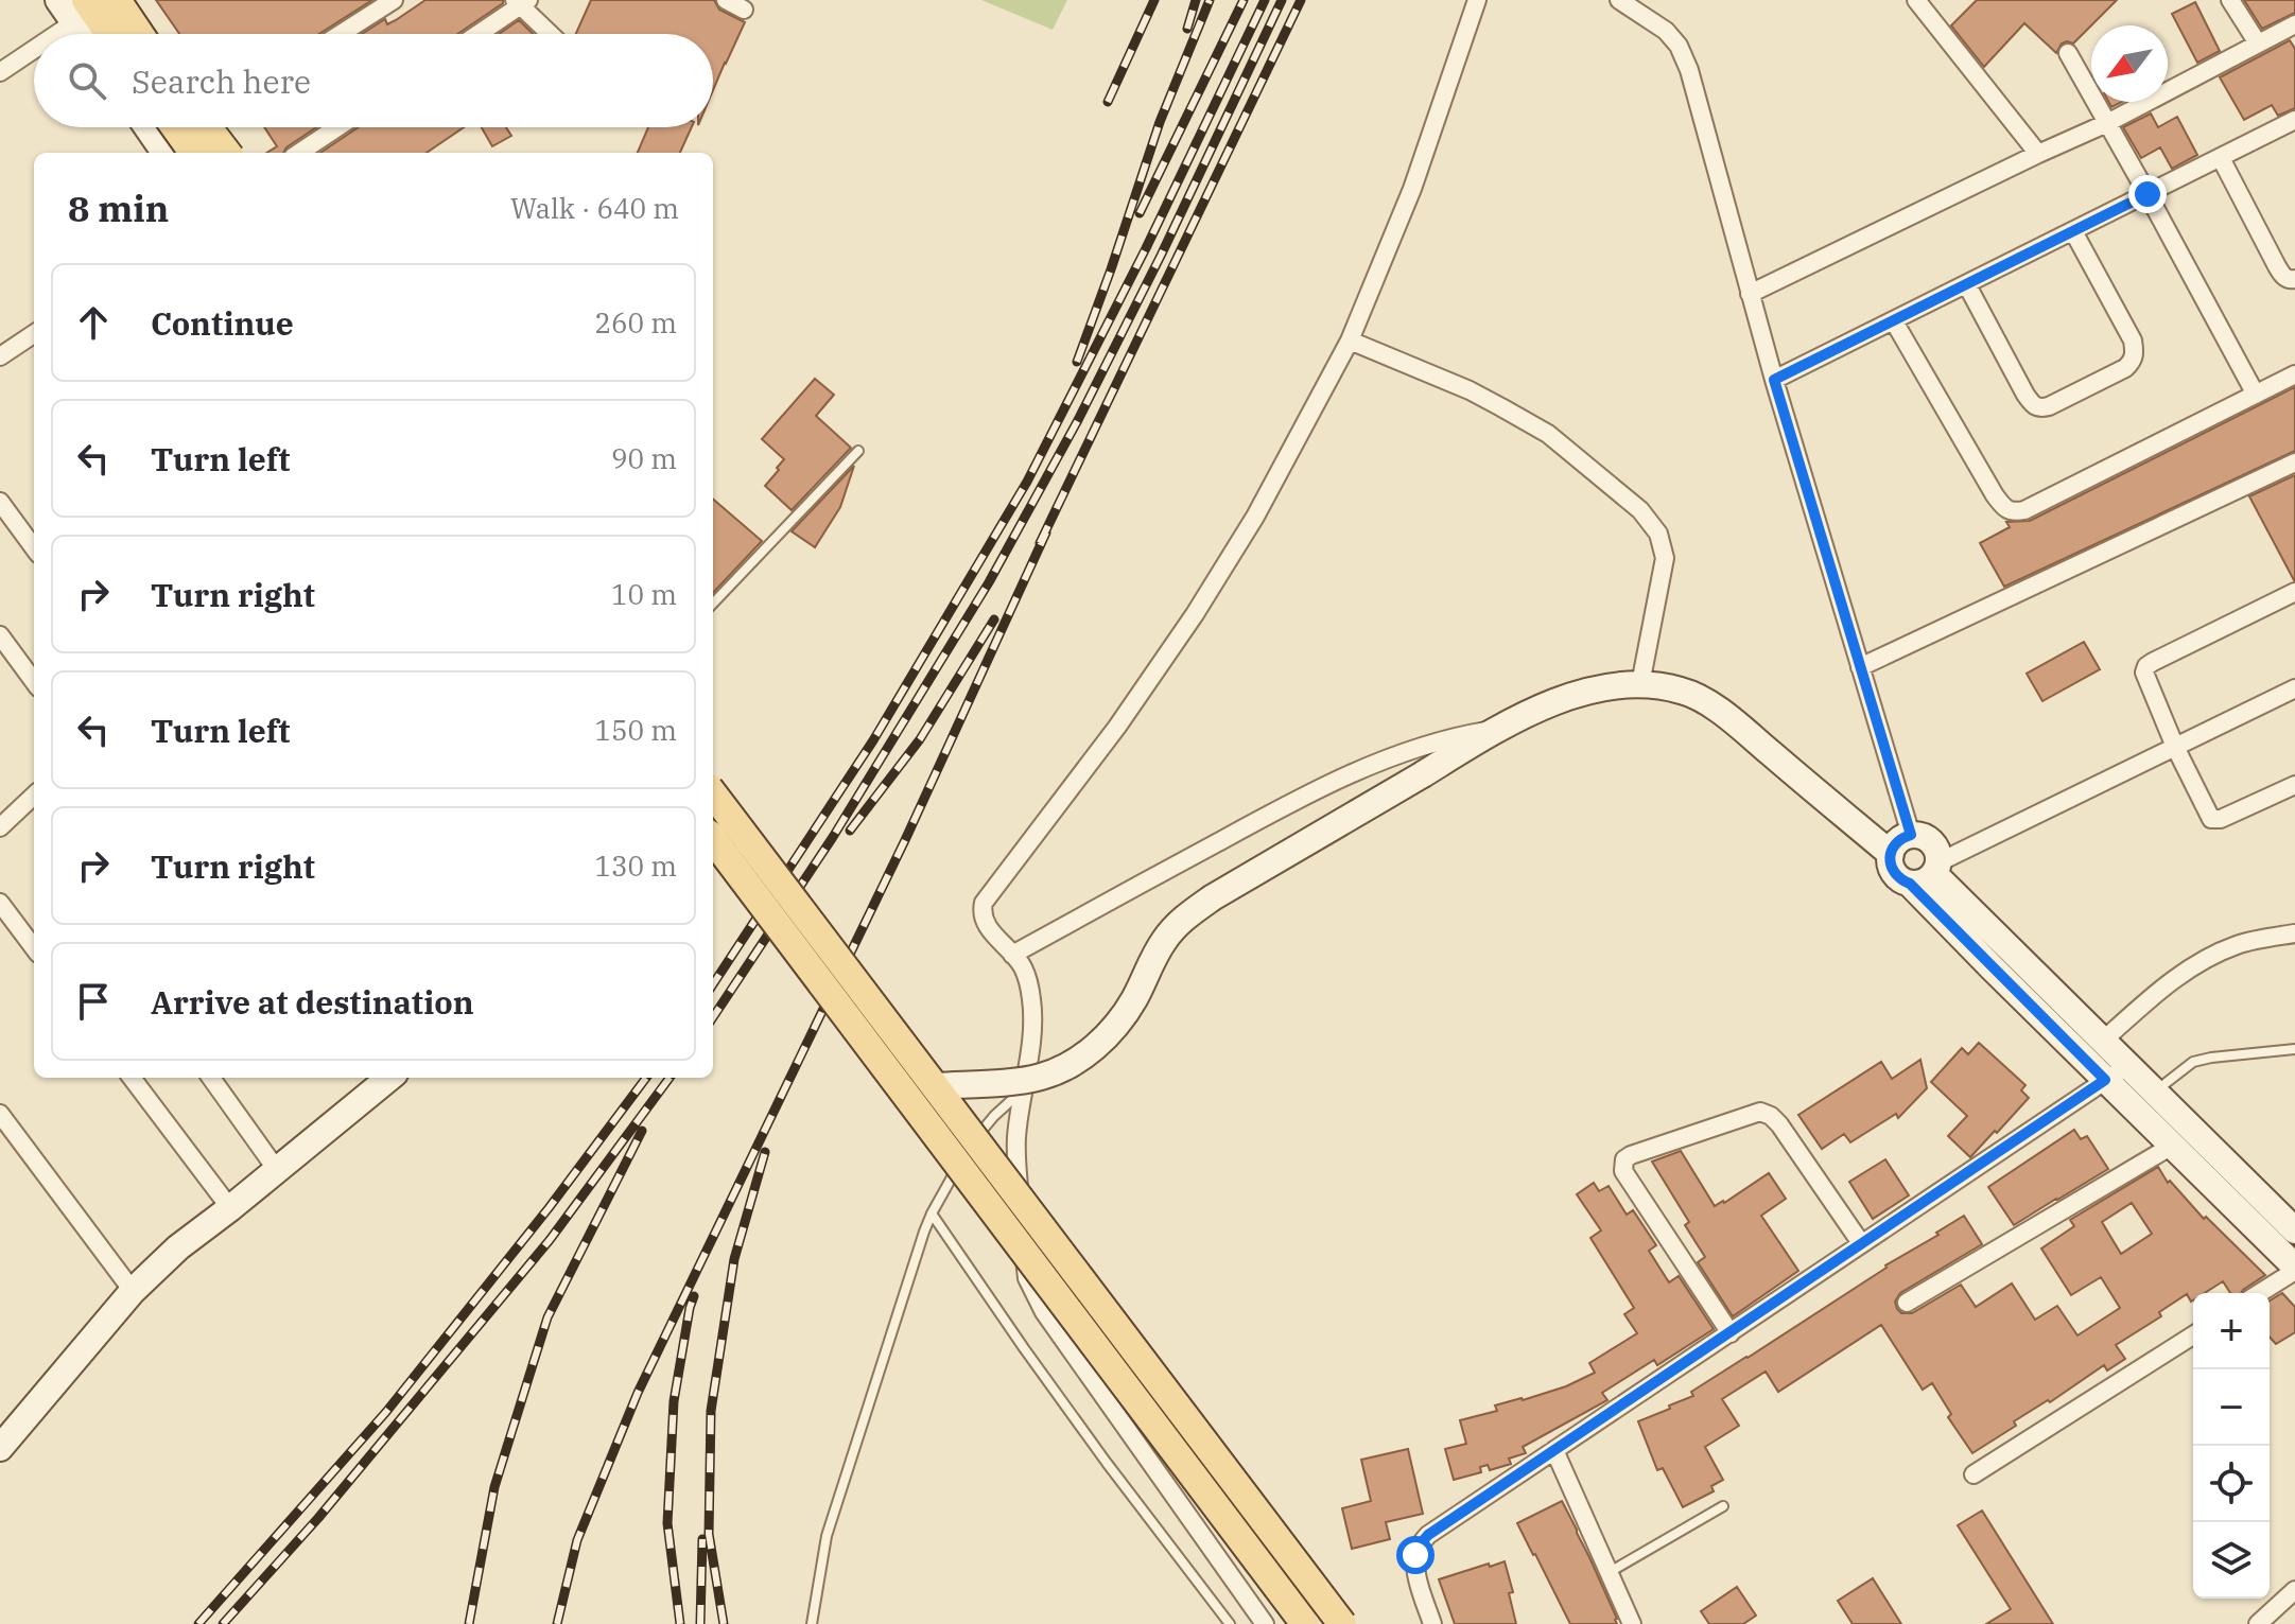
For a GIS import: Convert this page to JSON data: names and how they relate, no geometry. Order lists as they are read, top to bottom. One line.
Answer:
{"north":"bottom left","page":{"search":"Search here","heading":["8 min","Walk · 640 m"],"list":[["Continue","260 m"],["Turn left","90 m"],["Turn right","10 m"],["Turn left","150 m"],["Turn right","130 m"],"Arrive at destination"],"map_buttons":["+","−"]}}
